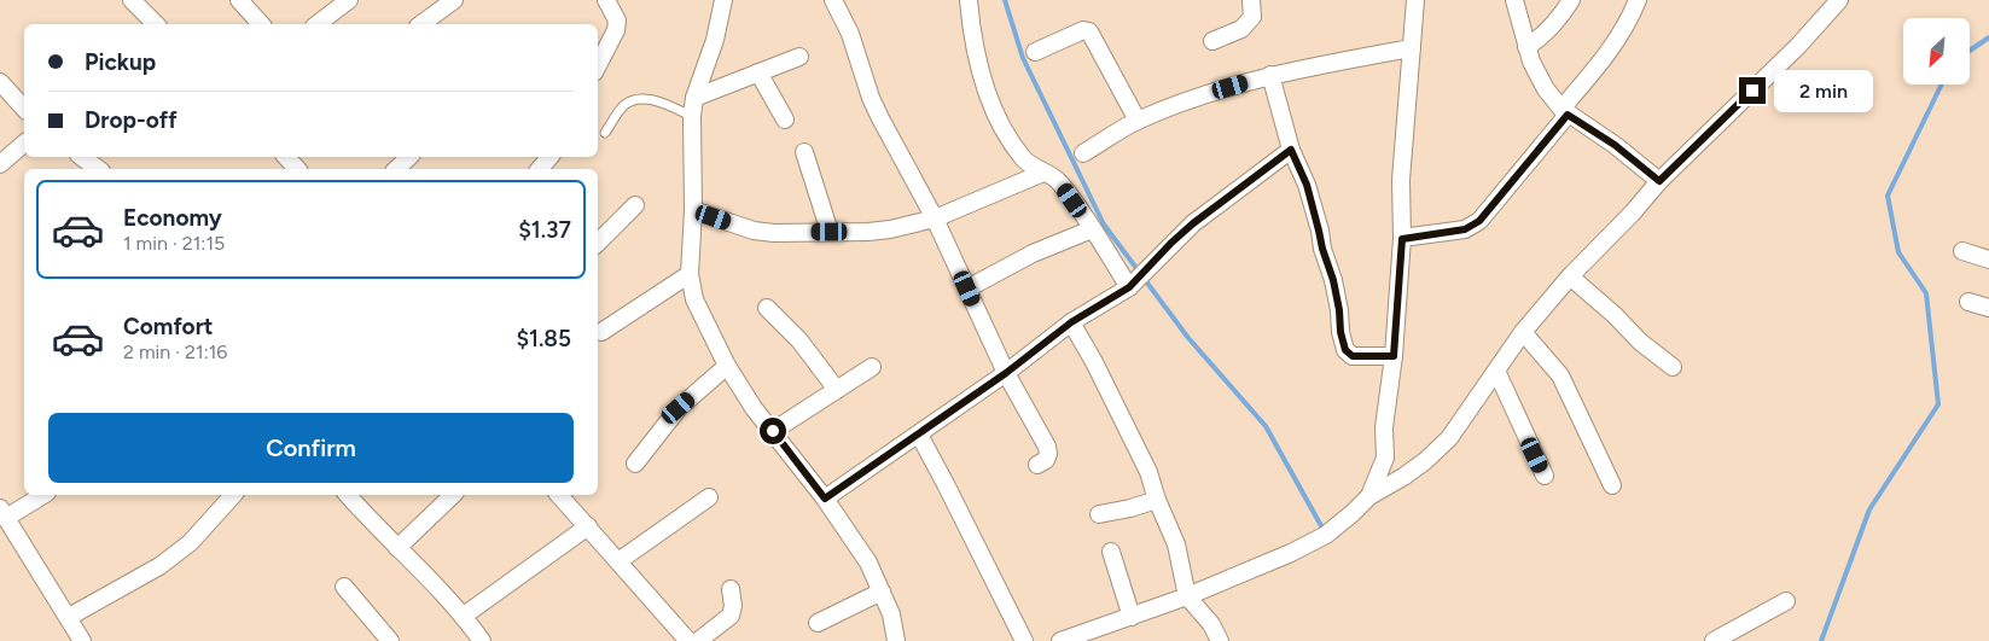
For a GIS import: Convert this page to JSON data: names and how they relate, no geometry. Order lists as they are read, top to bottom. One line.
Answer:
{"north":"bottom left","page":{"banner":["Pickup","Drop-off"],"bubble":"2 min","list":[{"name":"Economy","note":"1 min · 21:15","value":"$1.37"},{"name":"Comfort","note":"2 min · 21:16","value":"$1.85"}],"buttons":"Confirm"}}
